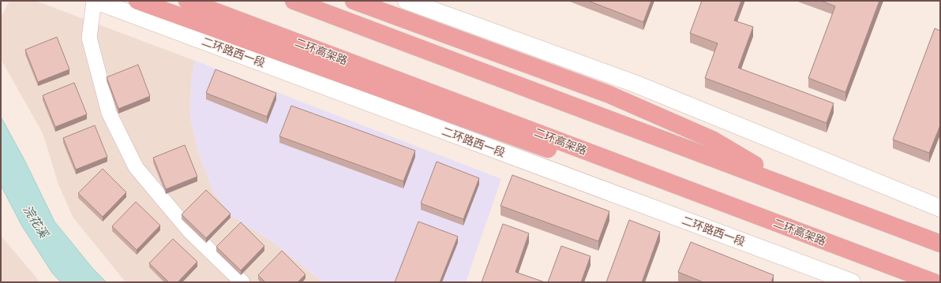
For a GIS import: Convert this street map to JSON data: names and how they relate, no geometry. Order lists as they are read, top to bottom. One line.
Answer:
{"streets":{"highway":["二环高架路"],"main road":["二环路西一段"]},"water":["浣花溪"]}
